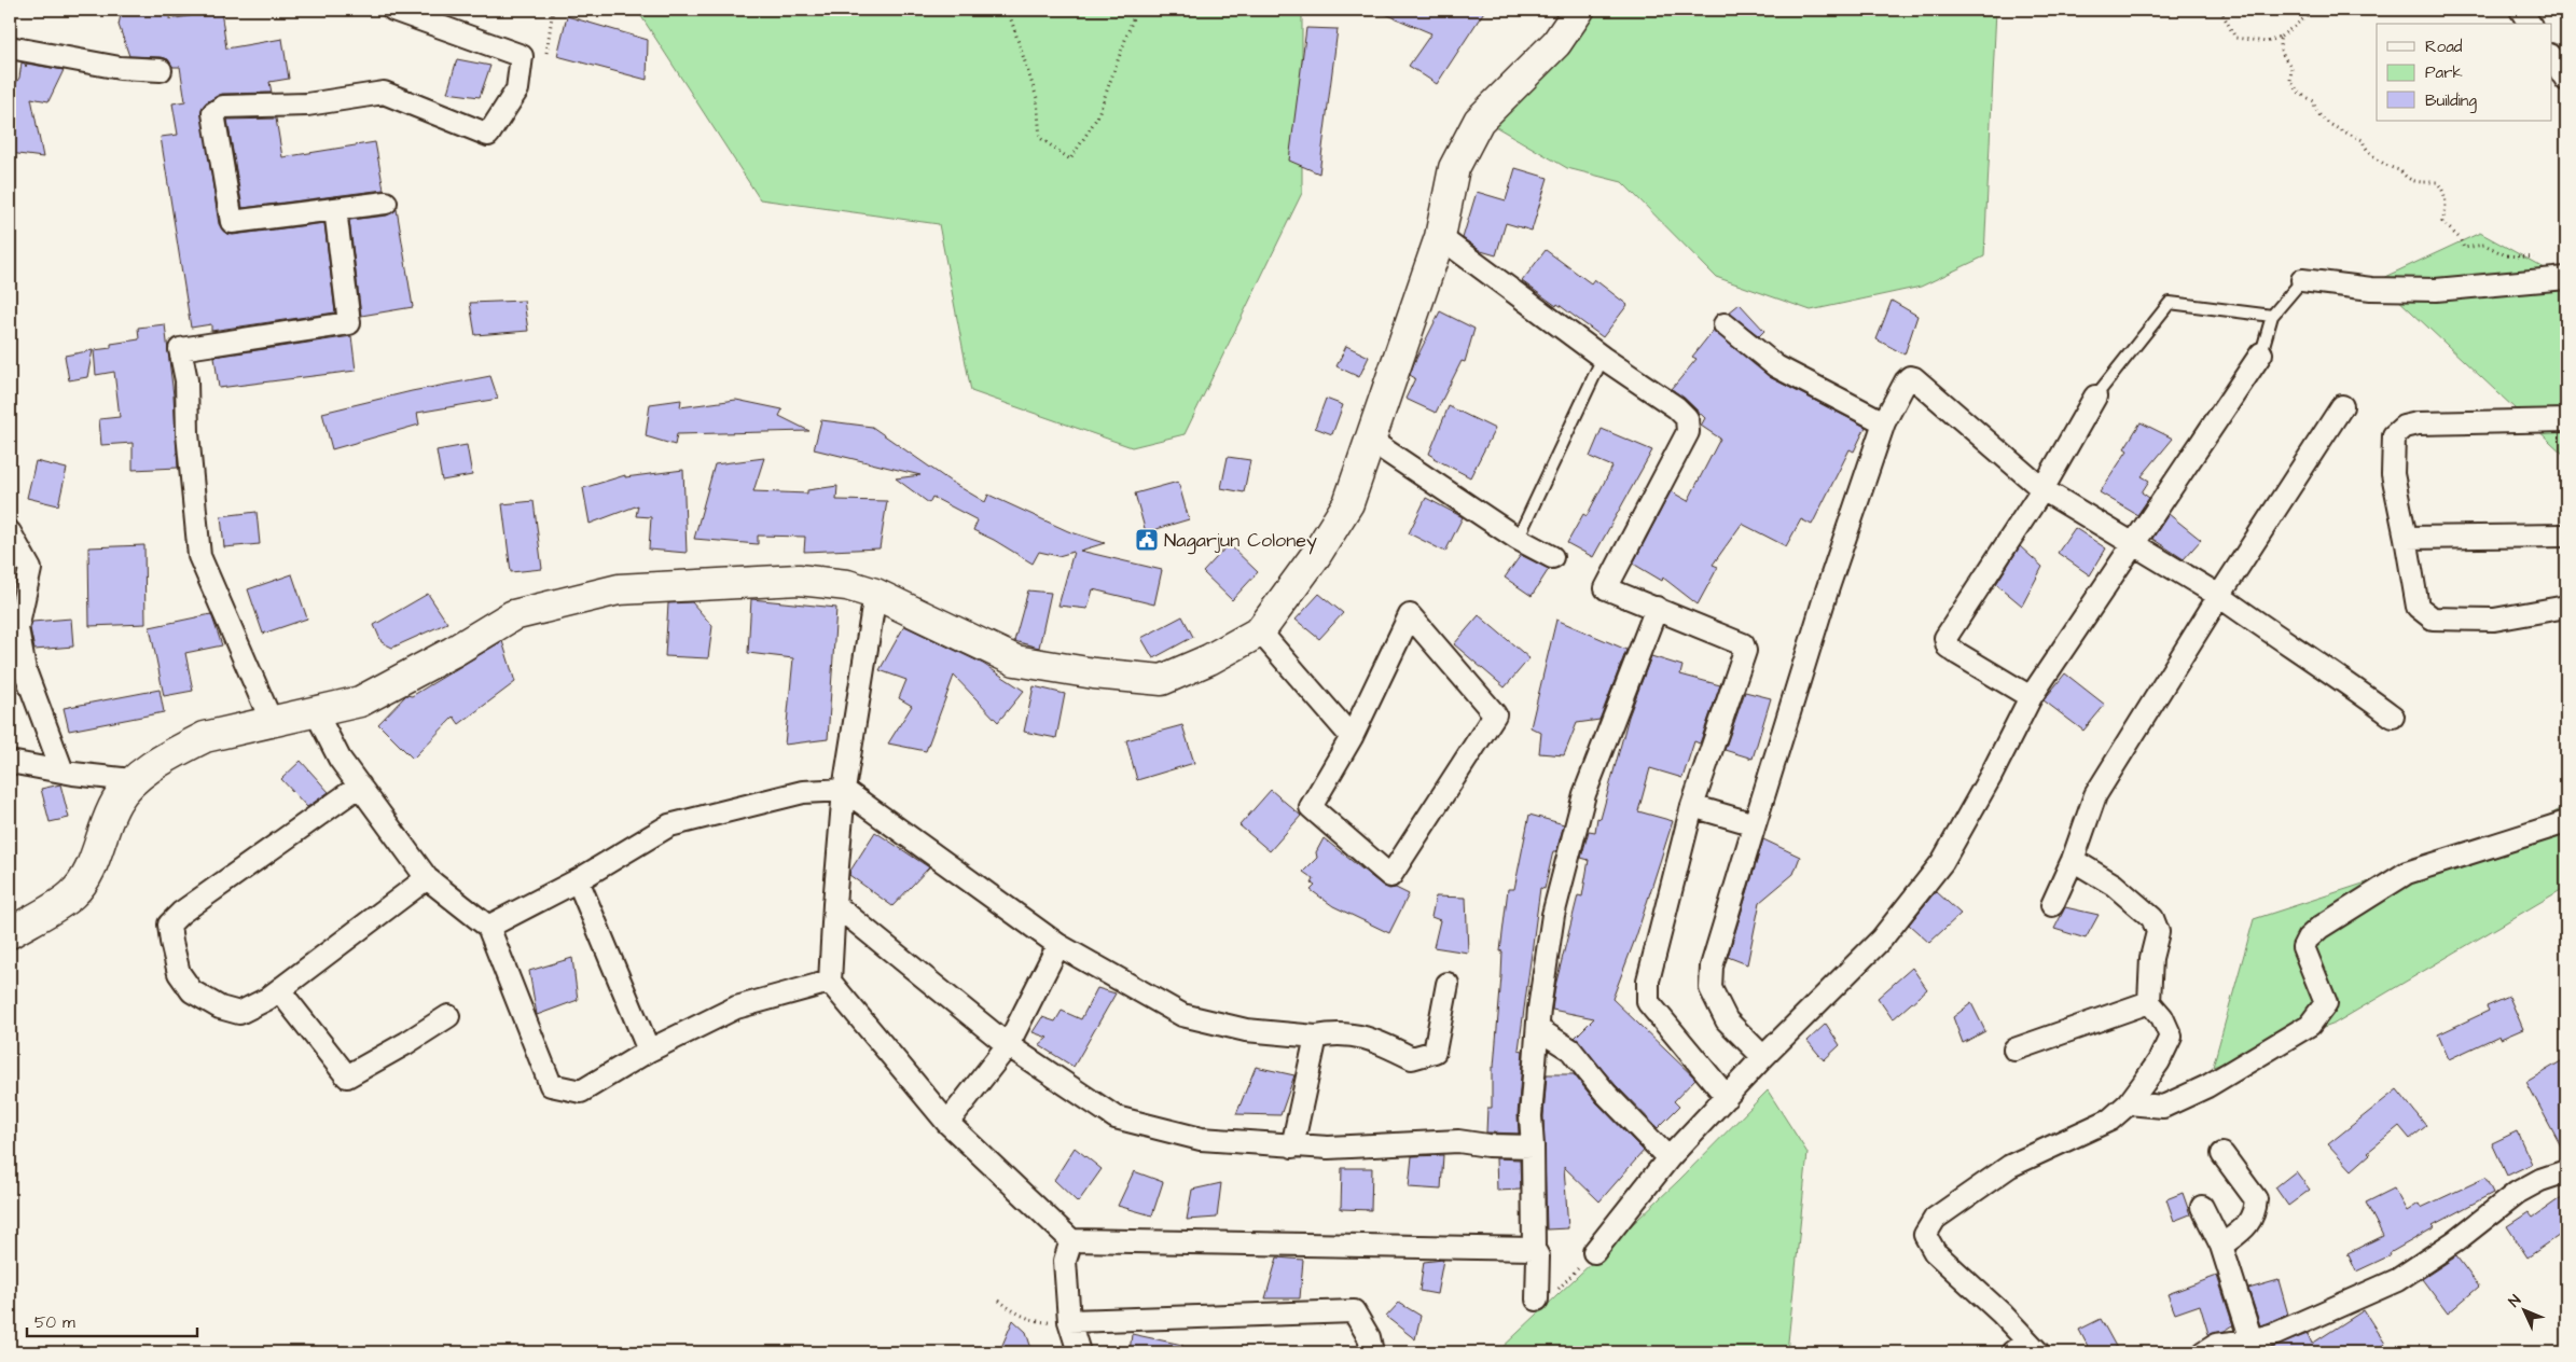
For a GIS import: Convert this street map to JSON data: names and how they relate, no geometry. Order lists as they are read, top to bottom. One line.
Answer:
{"places":{"public building":["Nagarjun Coloney"]},"legend":["Road","Park","Building"],"scale_bar":"50 m","north":"top left"}
